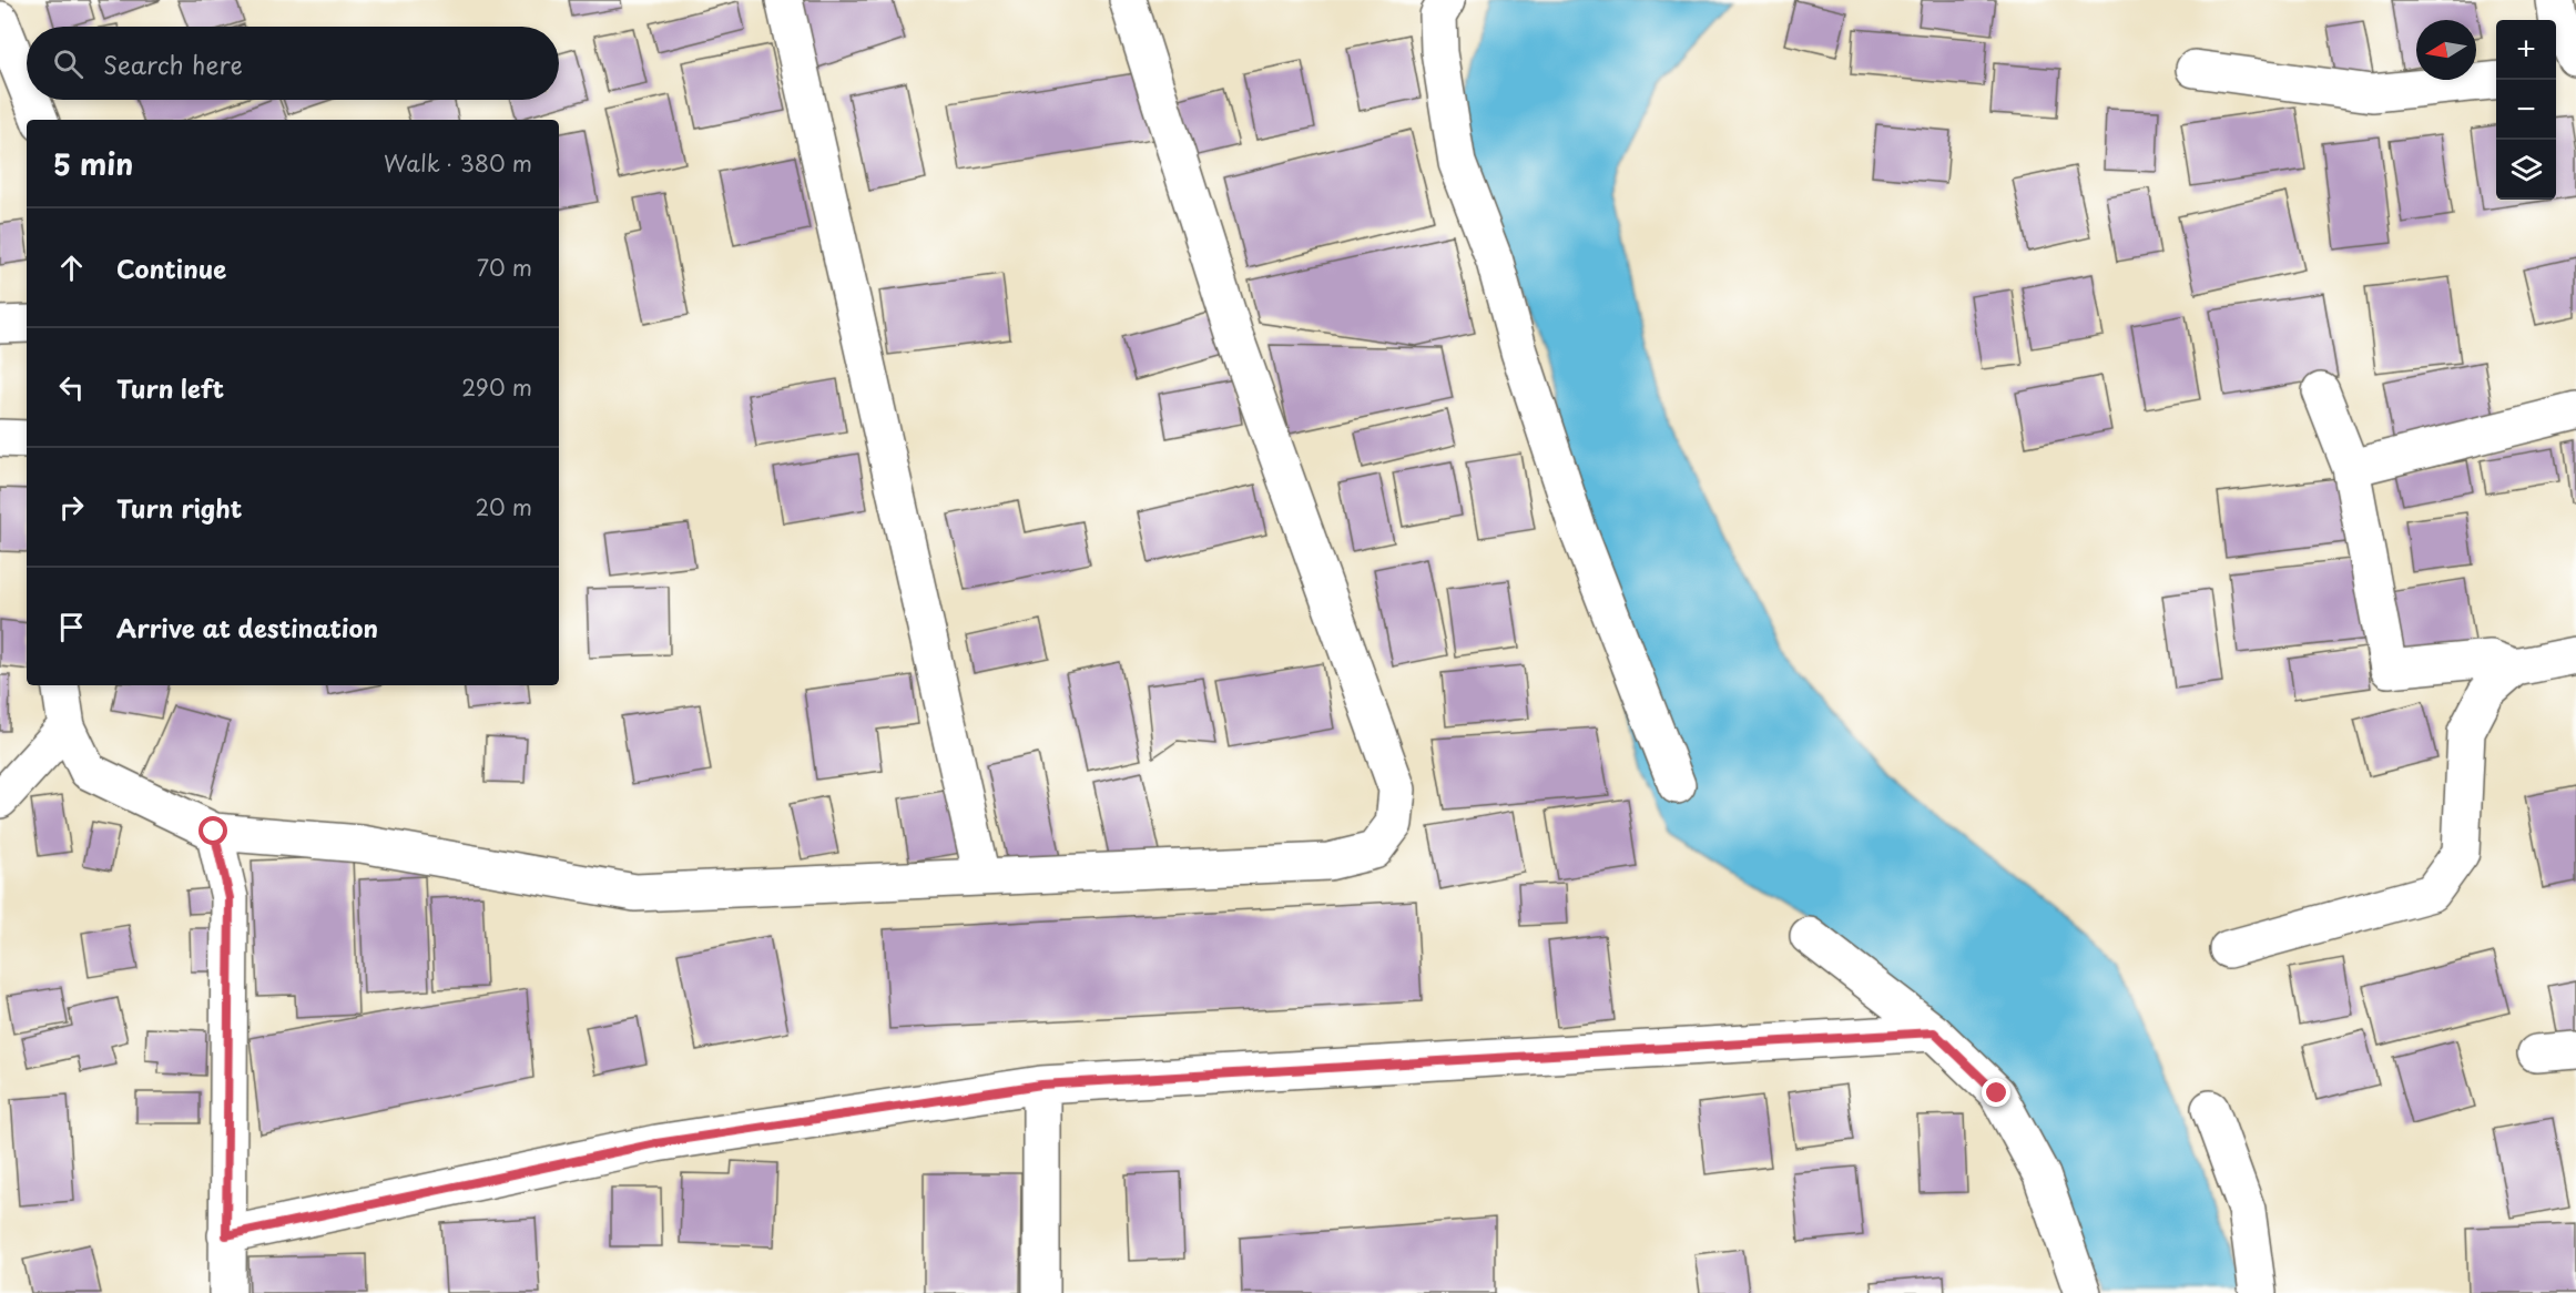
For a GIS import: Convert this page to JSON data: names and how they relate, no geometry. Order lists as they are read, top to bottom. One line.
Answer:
{"north":"left","page":{"map_buttons":["+","−"],"search":"Search here","heading":["5 min","Walk · 380 m"],"list":[["Continue","70 m"],["Turn left","290 m"],["Turn right","20 m"],"Arrive at destination"]}}
